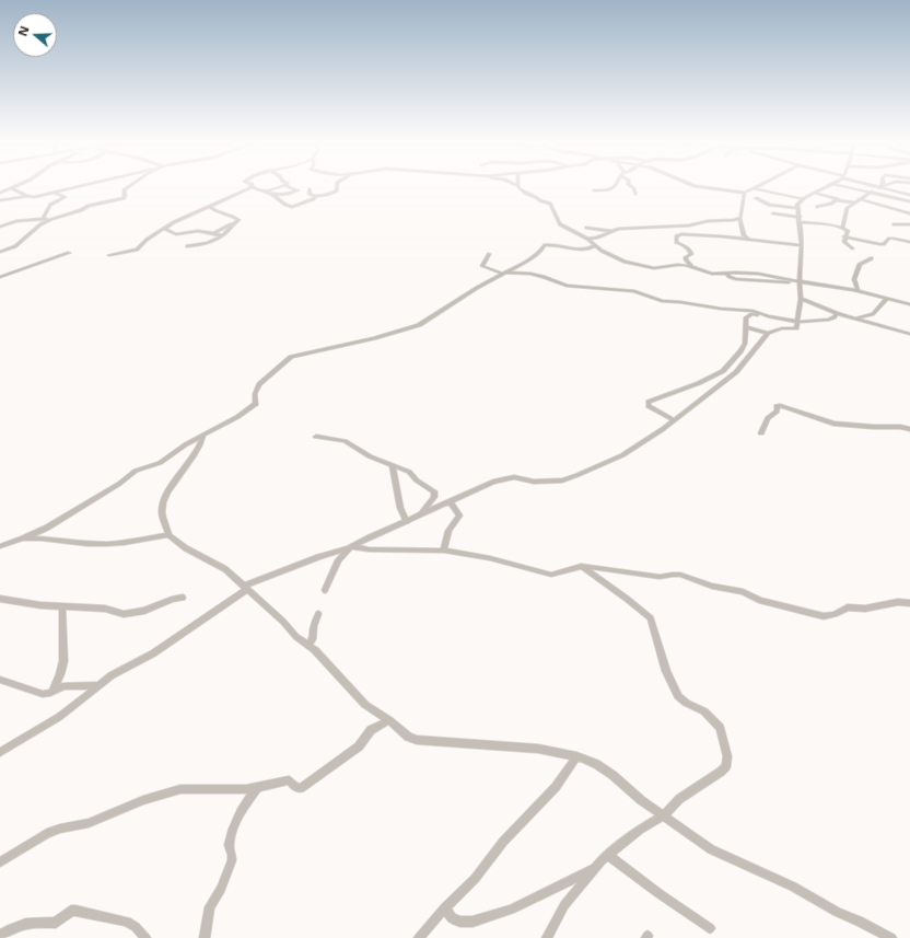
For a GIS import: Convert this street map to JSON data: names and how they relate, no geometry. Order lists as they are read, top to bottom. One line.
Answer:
{"north":"left"}
